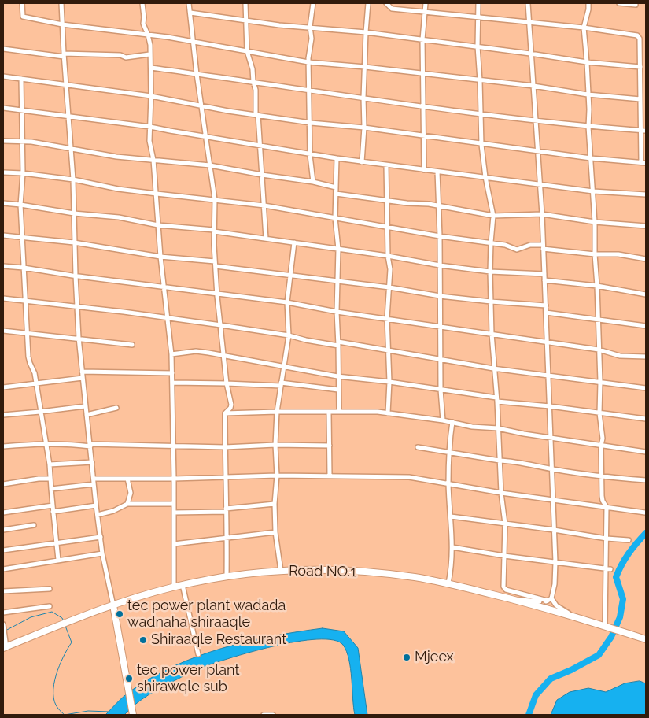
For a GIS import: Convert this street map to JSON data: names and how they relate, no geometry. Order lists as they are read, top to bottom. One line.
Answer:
{"streets":{"highway":["Road NO.1"]},"places":["tec power plant wadada wadnaha shiraaqle","Shiraaqle Restaurant","Mjeex","tec power plant shirawqle sub"]}
